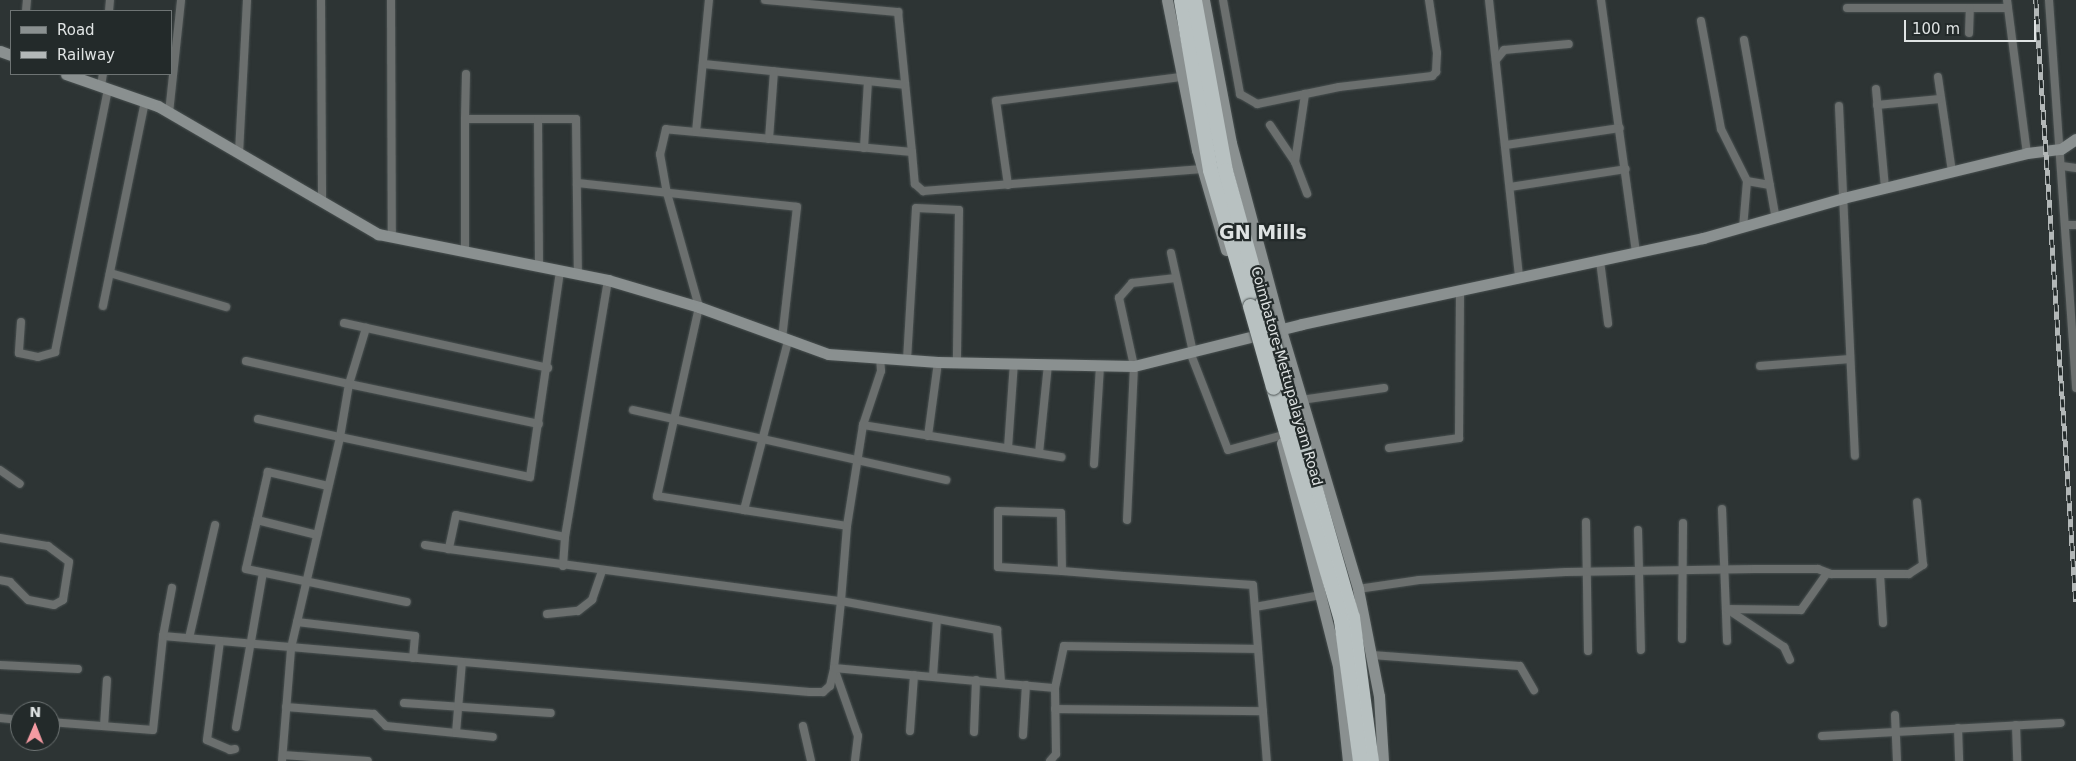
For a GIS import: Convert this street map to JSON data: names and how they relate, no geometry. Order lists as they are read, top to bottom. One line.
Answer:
{"districts":["GN Mills"],"legend":["Road","Railway"],"scale_bar":"100 m","north":"top"}
